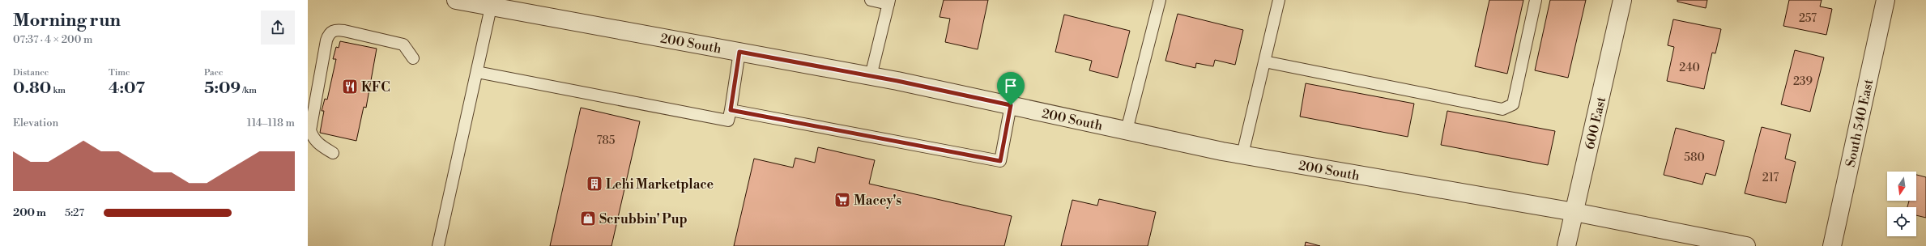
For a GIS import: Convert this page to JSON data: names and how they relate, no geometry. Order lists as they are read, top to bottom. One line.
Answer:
{"streets":{"street":["200 South","600 East","South 540 East"]},"crossings":[["200 South","600 East"]],"places":{"restaurant":["KFC"],"building":["Lehi Marketplace"],"supermarket":["Macey's"],"shop":["Scrubbin' Pup"]},"house_numbers":["257","240","239","785","580","217"],"north":"bottom","page":{"heading":["Morning run","07:37 · 4 × 200 m"],"stats":[["Distance","0.80 km"],["Time","4:07"],["Pace","5:09 /km"]],"chart":["Elevation","114–118 m"],"list":[{"name":"200 m","note":"5:27"}]}}
